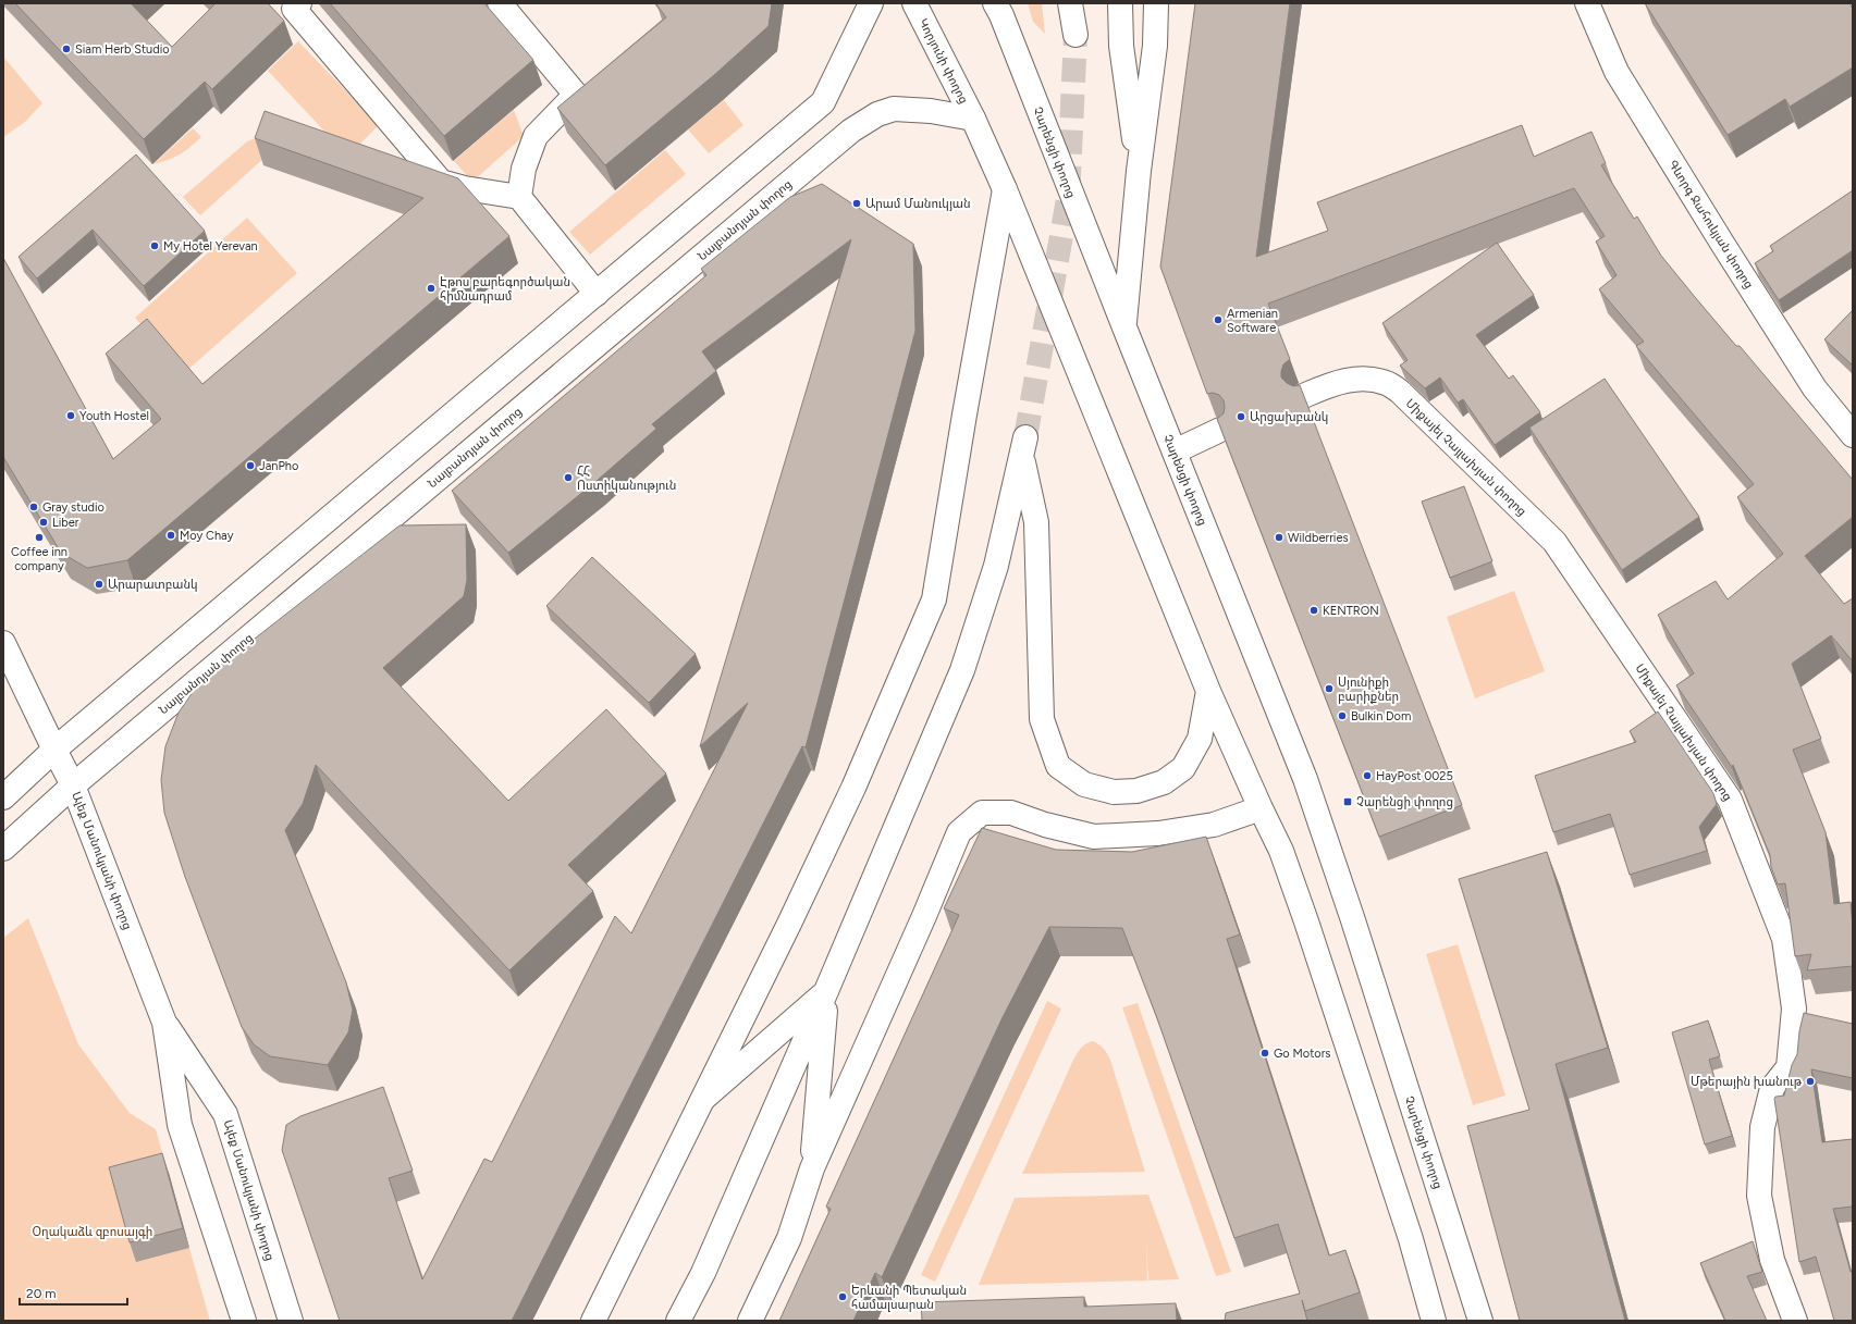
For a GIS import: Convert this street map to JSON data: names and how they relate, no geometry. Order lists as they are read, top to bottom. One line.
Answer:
{"streets":{"main road":["Կորյունի փողոց","Չարենցի փողոց","Նալբանդյան փողոց","Գևորգ Ջահուկյան փողոց","Միքայել Չայլախյան փողոց","Ալեք Մանուկյանի փողոց"]},"crossings":[["Կորյունի փողոց","Նալբանդյան փողոց"],["Նալբանդյան փողոց","Ալեք Մանուկյանի փողոց"]],"parks":["Օղակաձև զբոսայգի"],"places":{"other":["Siam Herb Studio","Արամ Մանուկյան","My Hotel Yerevan","Էթոս բարեգործական հիմնադրամ","Armenian Software","Youth Hostel","Արցախբանկ","JanPho","ՀՀ Ոստիկանություն","Gray studio","Liber","Moy Chay","Coffee inn company","Wildberries","Արարատբանկ","KENTRON","Սյունիքի բարիքներ","Bulkin Dom","HayPost 0025","Go Motors","Մթերային խանութ","Երևանի Պետական համալսարան"],"transit":["Չարենցի փողոց"]},"scale_bar":"20 m"}
